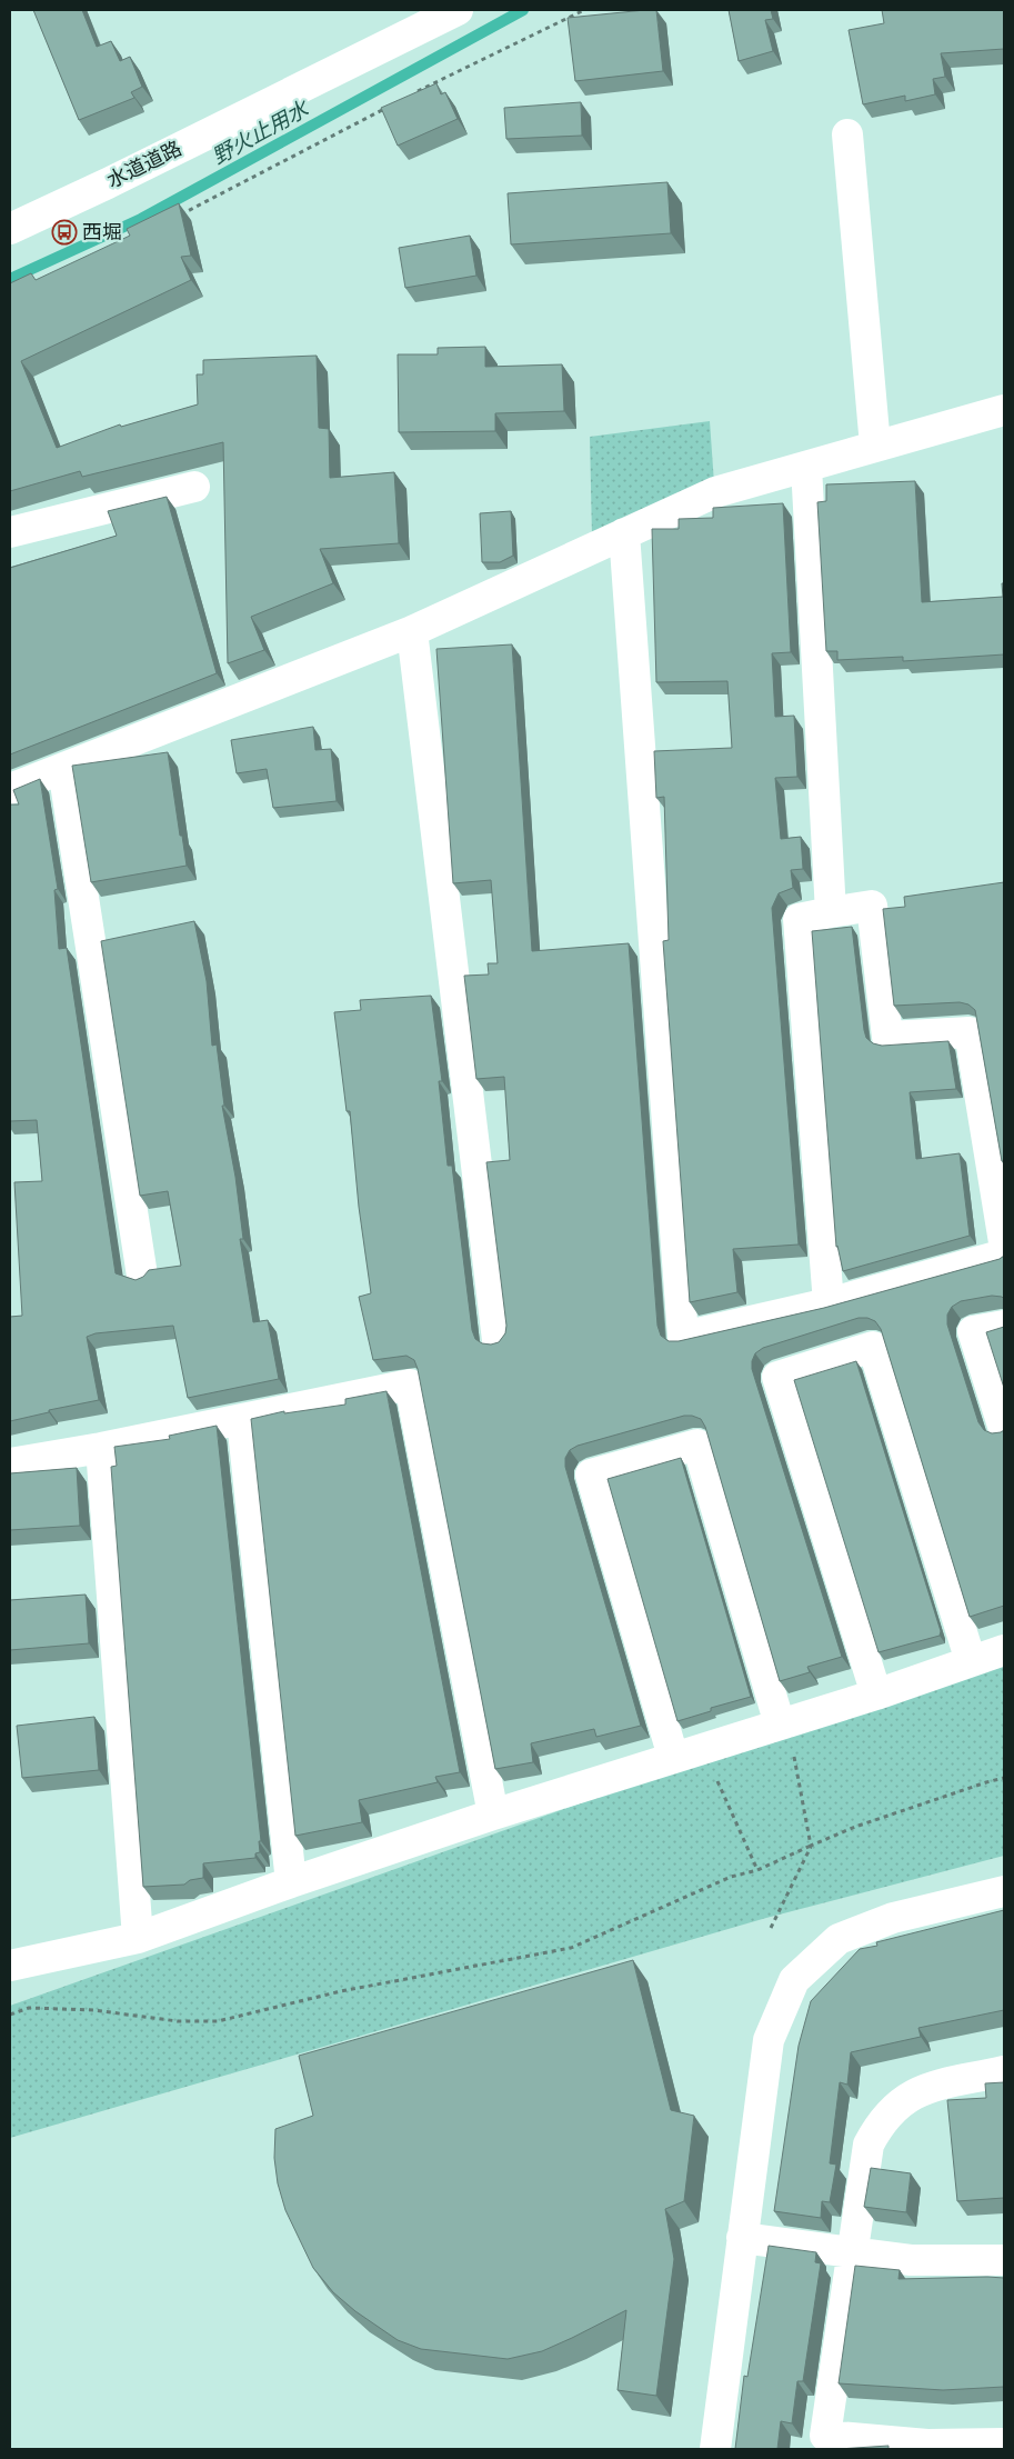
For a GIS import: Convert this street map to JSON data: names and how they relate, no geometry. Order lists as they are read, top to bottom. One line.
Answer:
{"streets":{"street":["水道道路"]},"water":["野火止用水"],"places":{"bus stop":["西堀"]}}
